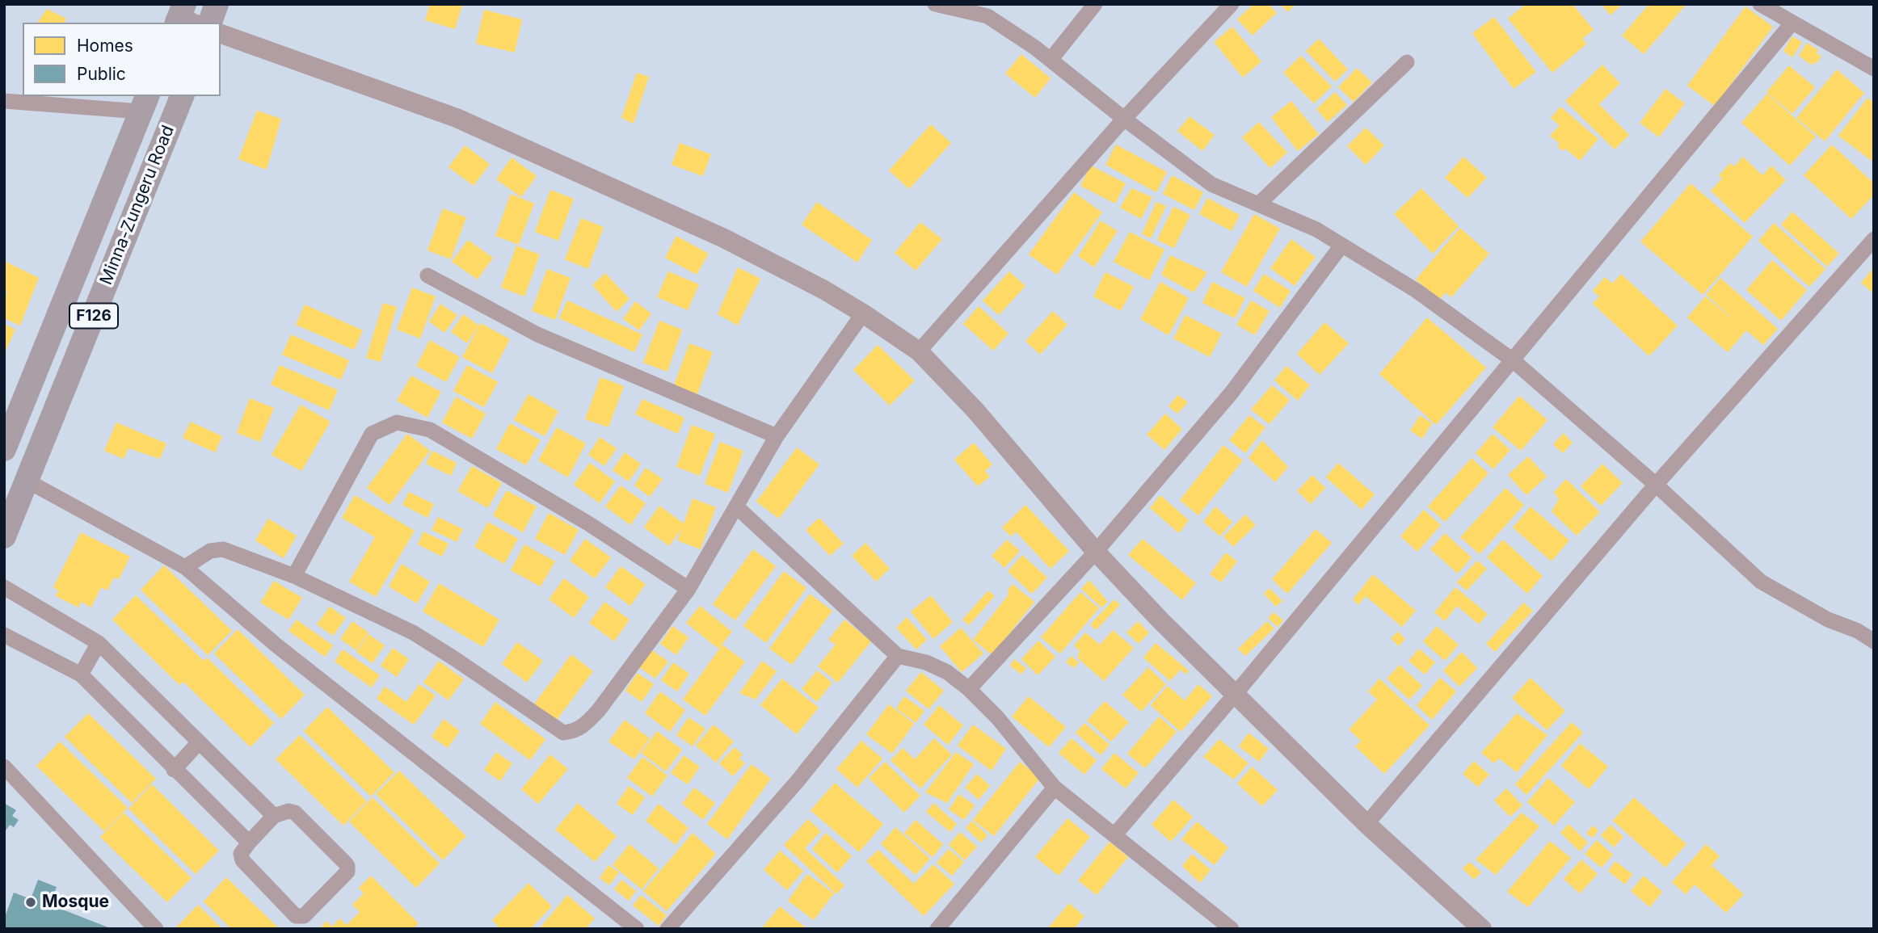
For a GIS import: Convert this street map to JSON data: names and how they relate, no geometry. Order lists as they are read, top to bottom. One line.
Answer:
{"streets":{"main road":["Minna-Zungeru Road","F126"]},"places":["Mosque"],"legend":["Homes","Public"]}
